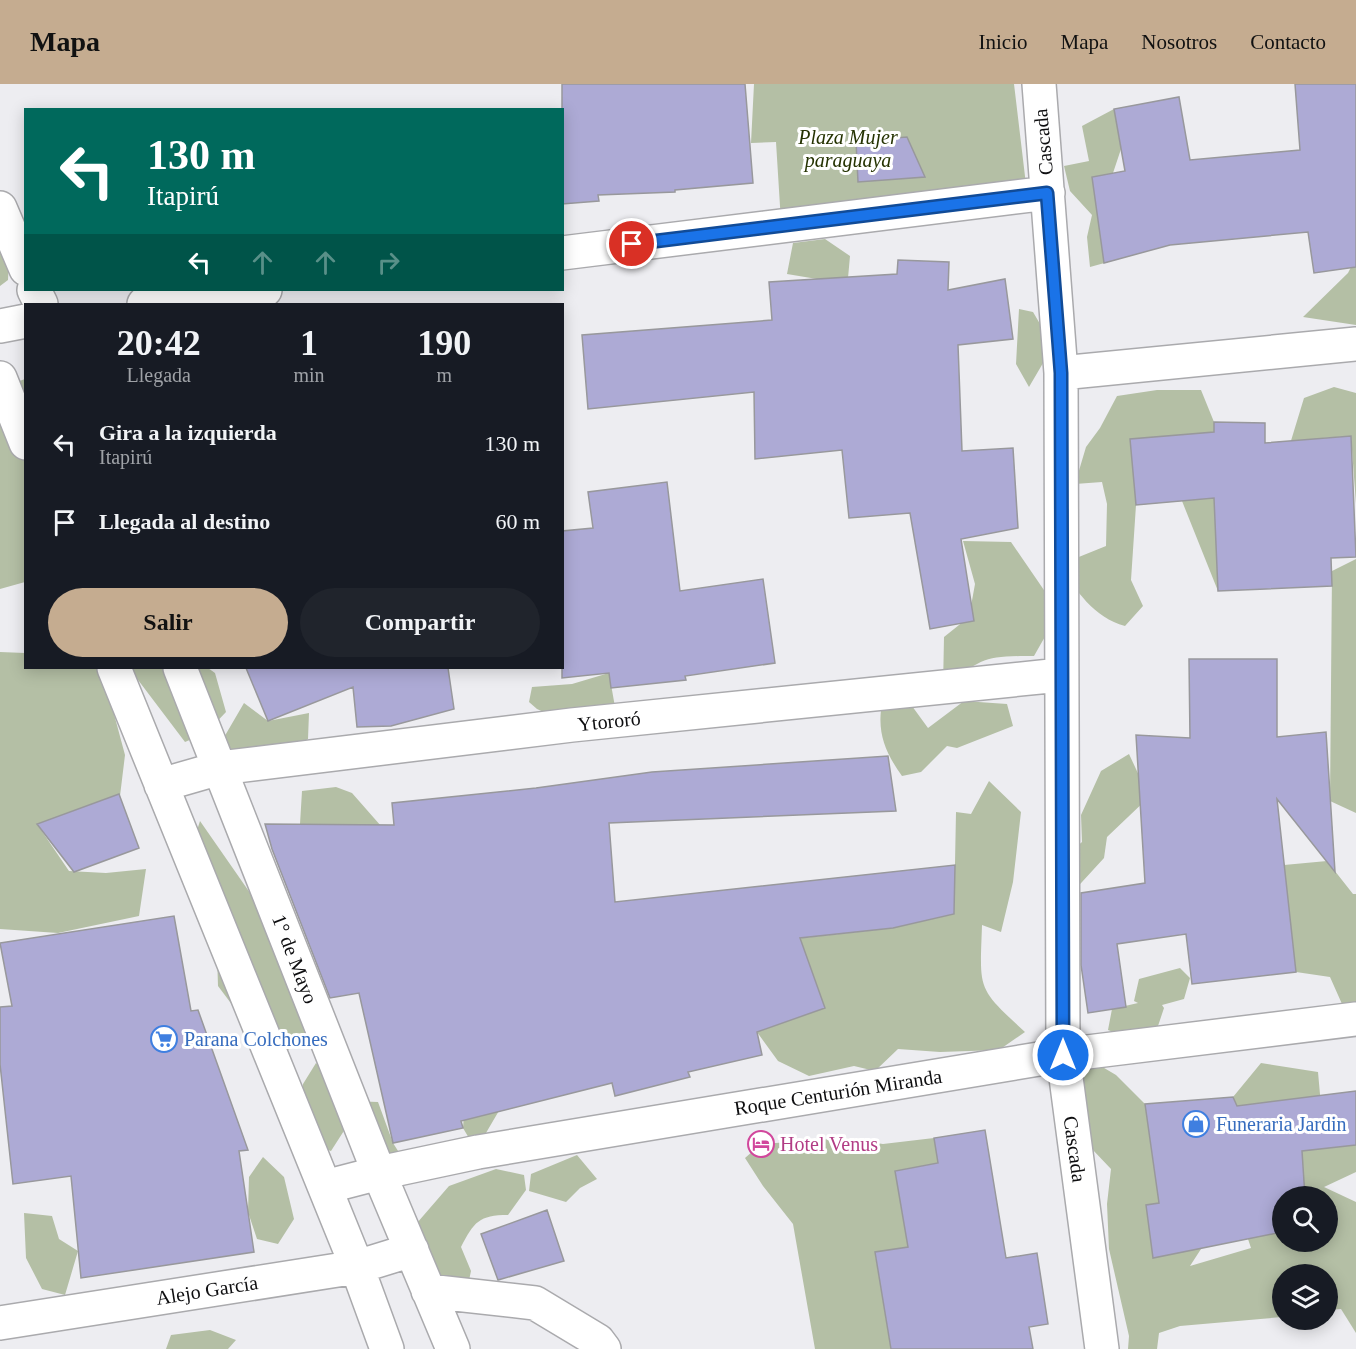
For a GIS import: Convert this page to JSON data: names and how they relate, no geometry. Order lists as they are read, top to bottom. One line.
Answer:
{"streets":{"street":["Cascada","Ytororó","1° de Mayo","Roque Centurión Miranda","Alejo García"]},"crossings":[["Cascada","Ytororó"],["Cascada","Roque Centurión Miranda"],["Ytororó","1° de Mayo"],["1° de Mayo","Roque Centurión Miranda"],["1° de Mayo","Alejo García"]],"parks":["Plaza Mujer paraguaya"],"places":{"supermarket":["Parana Colchones"],"shop":["Funeraria Jardin"],"hotel":["Hotel Venus"]},"page":{"header":"Mapa","nav":["Inicio","Mapa","Nosotros","Contacto"],"turn":["130 m","Itapirú"],"eta":["20:42","Llegada","1","min","190","m"],"list":[{"name":"Gira a la izquierda","note":"Itapirú","value":"130 m"},{"name":"Llegada al destino","value":"60 m"}],"buttons":["Salir","Compartir"]}}
